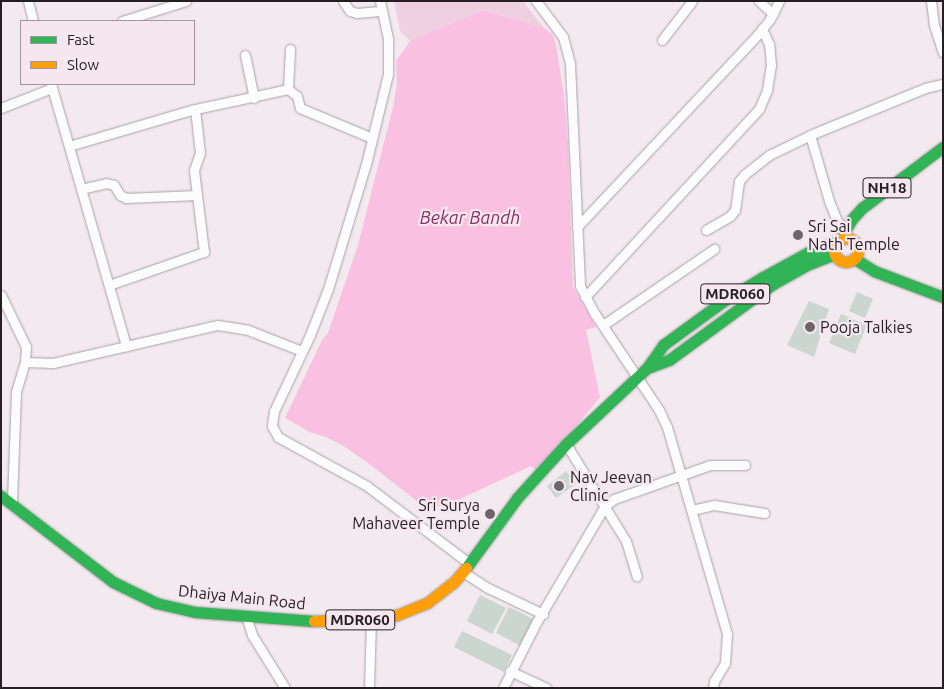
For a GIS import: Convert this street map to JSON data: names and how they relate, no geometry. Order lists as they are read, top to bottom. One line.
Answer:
{"streets":{"main road":["NH18","MDR060","Dhaiya Main Road"]},"crossings":[["NH18","Dhaiya Main Road"]],"water":["Bekar Bandh"],"places":["Sri Sai Nath Temple","Pooja Talkies","Nav Jeevan Clinic","Sri Surya Mahaveer Temple"],"legend":["Fast","Slow"]}
